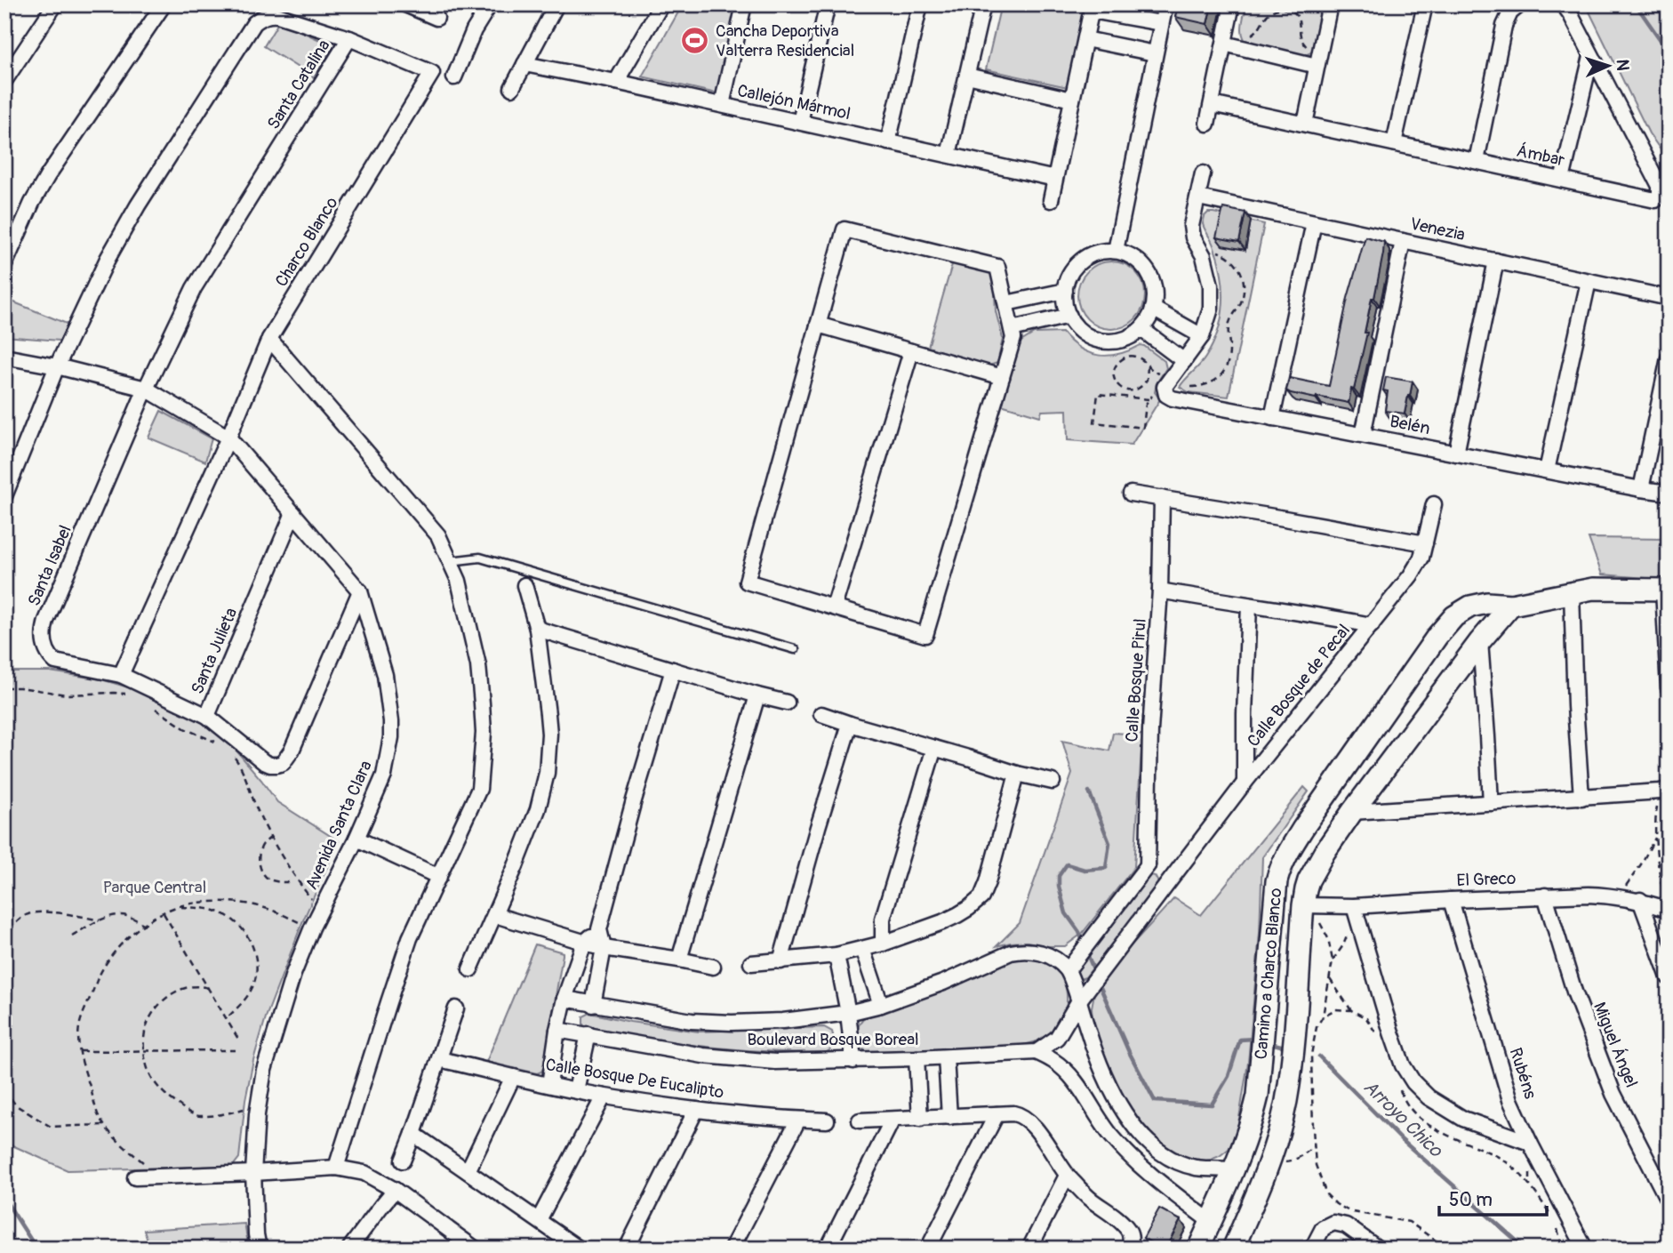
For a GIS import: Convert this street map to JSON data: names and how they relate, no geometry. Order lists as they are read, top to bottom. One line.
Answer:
{"streets":{"street":["Santa Catalina","Callejón Mármol","Ámbar","Venezia","Charco Blanco","Belén","Santa Isabel","Santa Julieta","Calle Bosque Pirul","Calle Bosque de Pecal","Avenida Santa Clara","El Greco","Camino a Charco Blanco","Boulevard Bosque Boreal","Miguel Ángel","Rubéns","Calle Bosque De Eucalipto"]},"crossings":[["Santa Catalina","Charco Blanco"],["Santa Catalina","Santa Isabel"],["Santa Catalina","Avenida Santa Clara"],["Charco Blanco","Avenida Santa Clara"],["Santa Isabel","Avenida Santa Clara"],["Santa Julieta","Avenida Santa Clara"],["El Greco","Camino a Charco Blanco"],["El Greco","Miguel Ángel"],["El Greco","Rubéns"]],"water":["Arroyo Chico"],"parks":["Parque Central"],"places":{"sports":["Cancha Deportiva Valterra Residencial"]},"scale_bar":"50 m","north":"right"}
